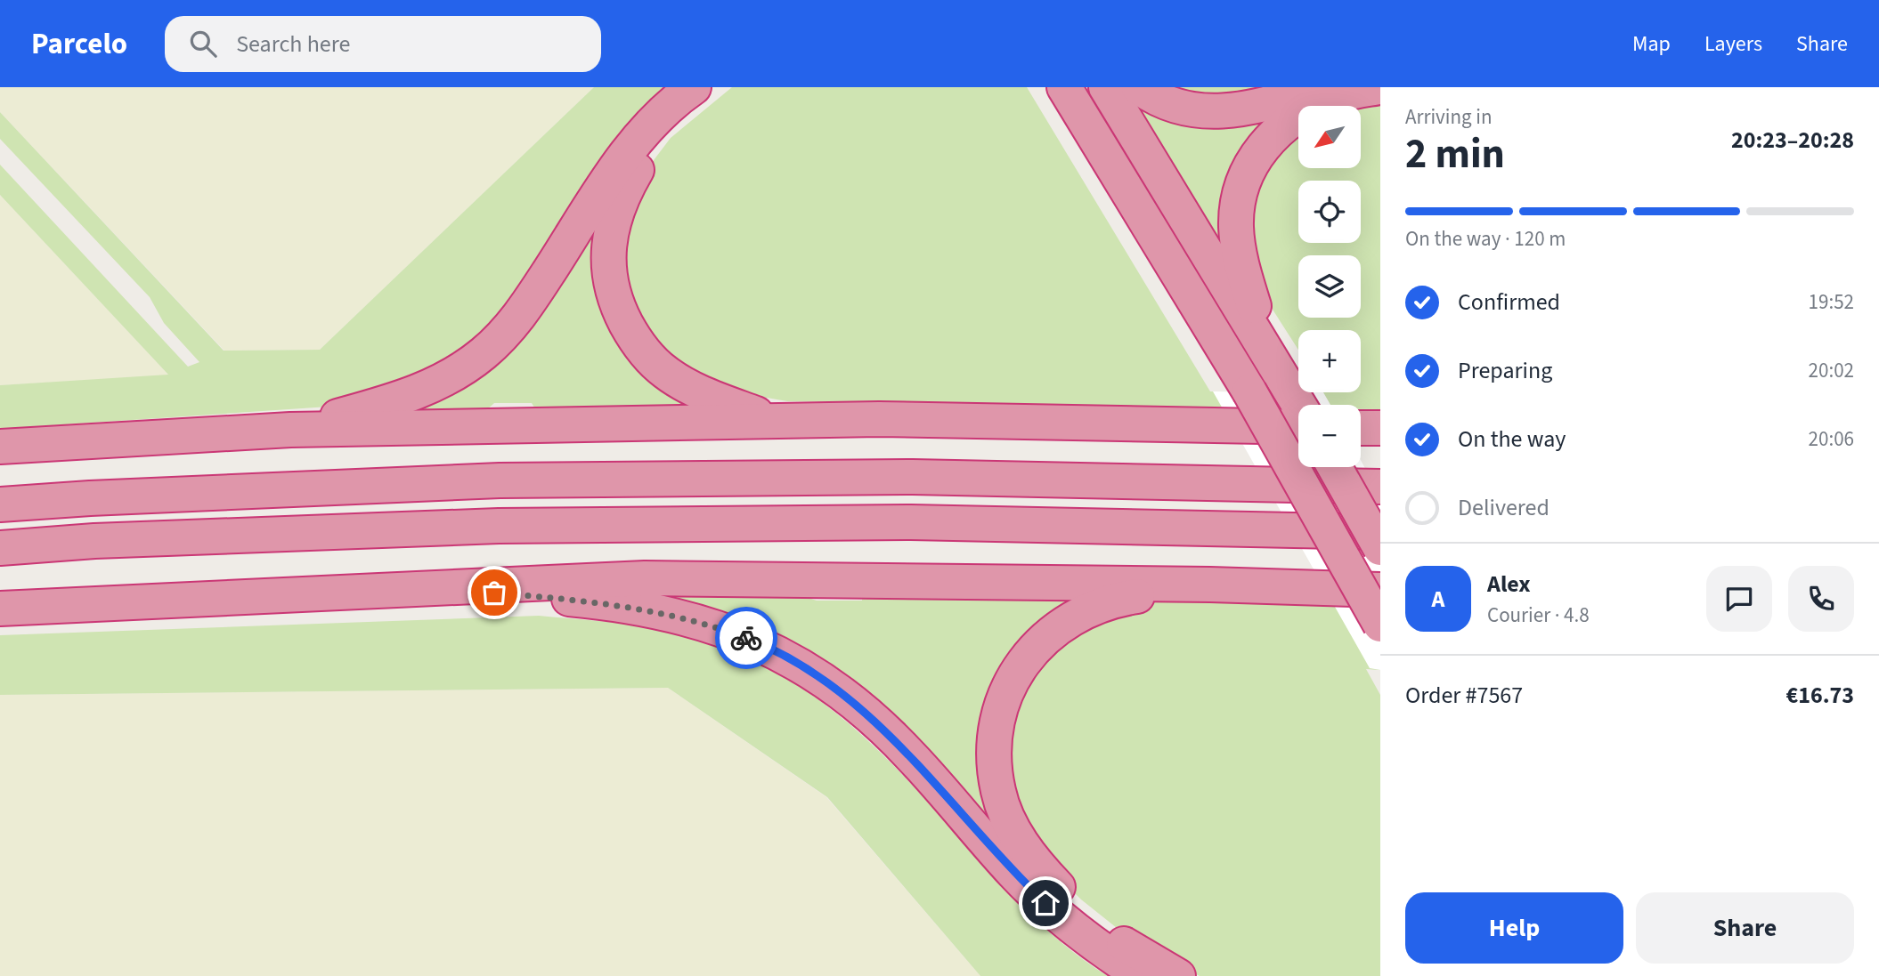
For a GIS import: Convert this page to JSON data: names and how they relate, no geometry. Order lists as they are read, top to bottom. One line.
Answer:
{"north":"bottom left","page":{"header":"Parcelo","search":"Search here","nav":["Map","Layers","Share"],"heading":["2 min","Arriving in","20:23–20:28"],"panel":["Alex","Courier · 4.8","Order #7567","€16.73"],"map_buttons":["+","−"],"bar":"On the way · 120 m","list":[["Confirmed","19:52"],["Preparing","20:02"],["On the way","20:06"],"Delivered"],"round":"A","buttons":["Help","Share"]}}
